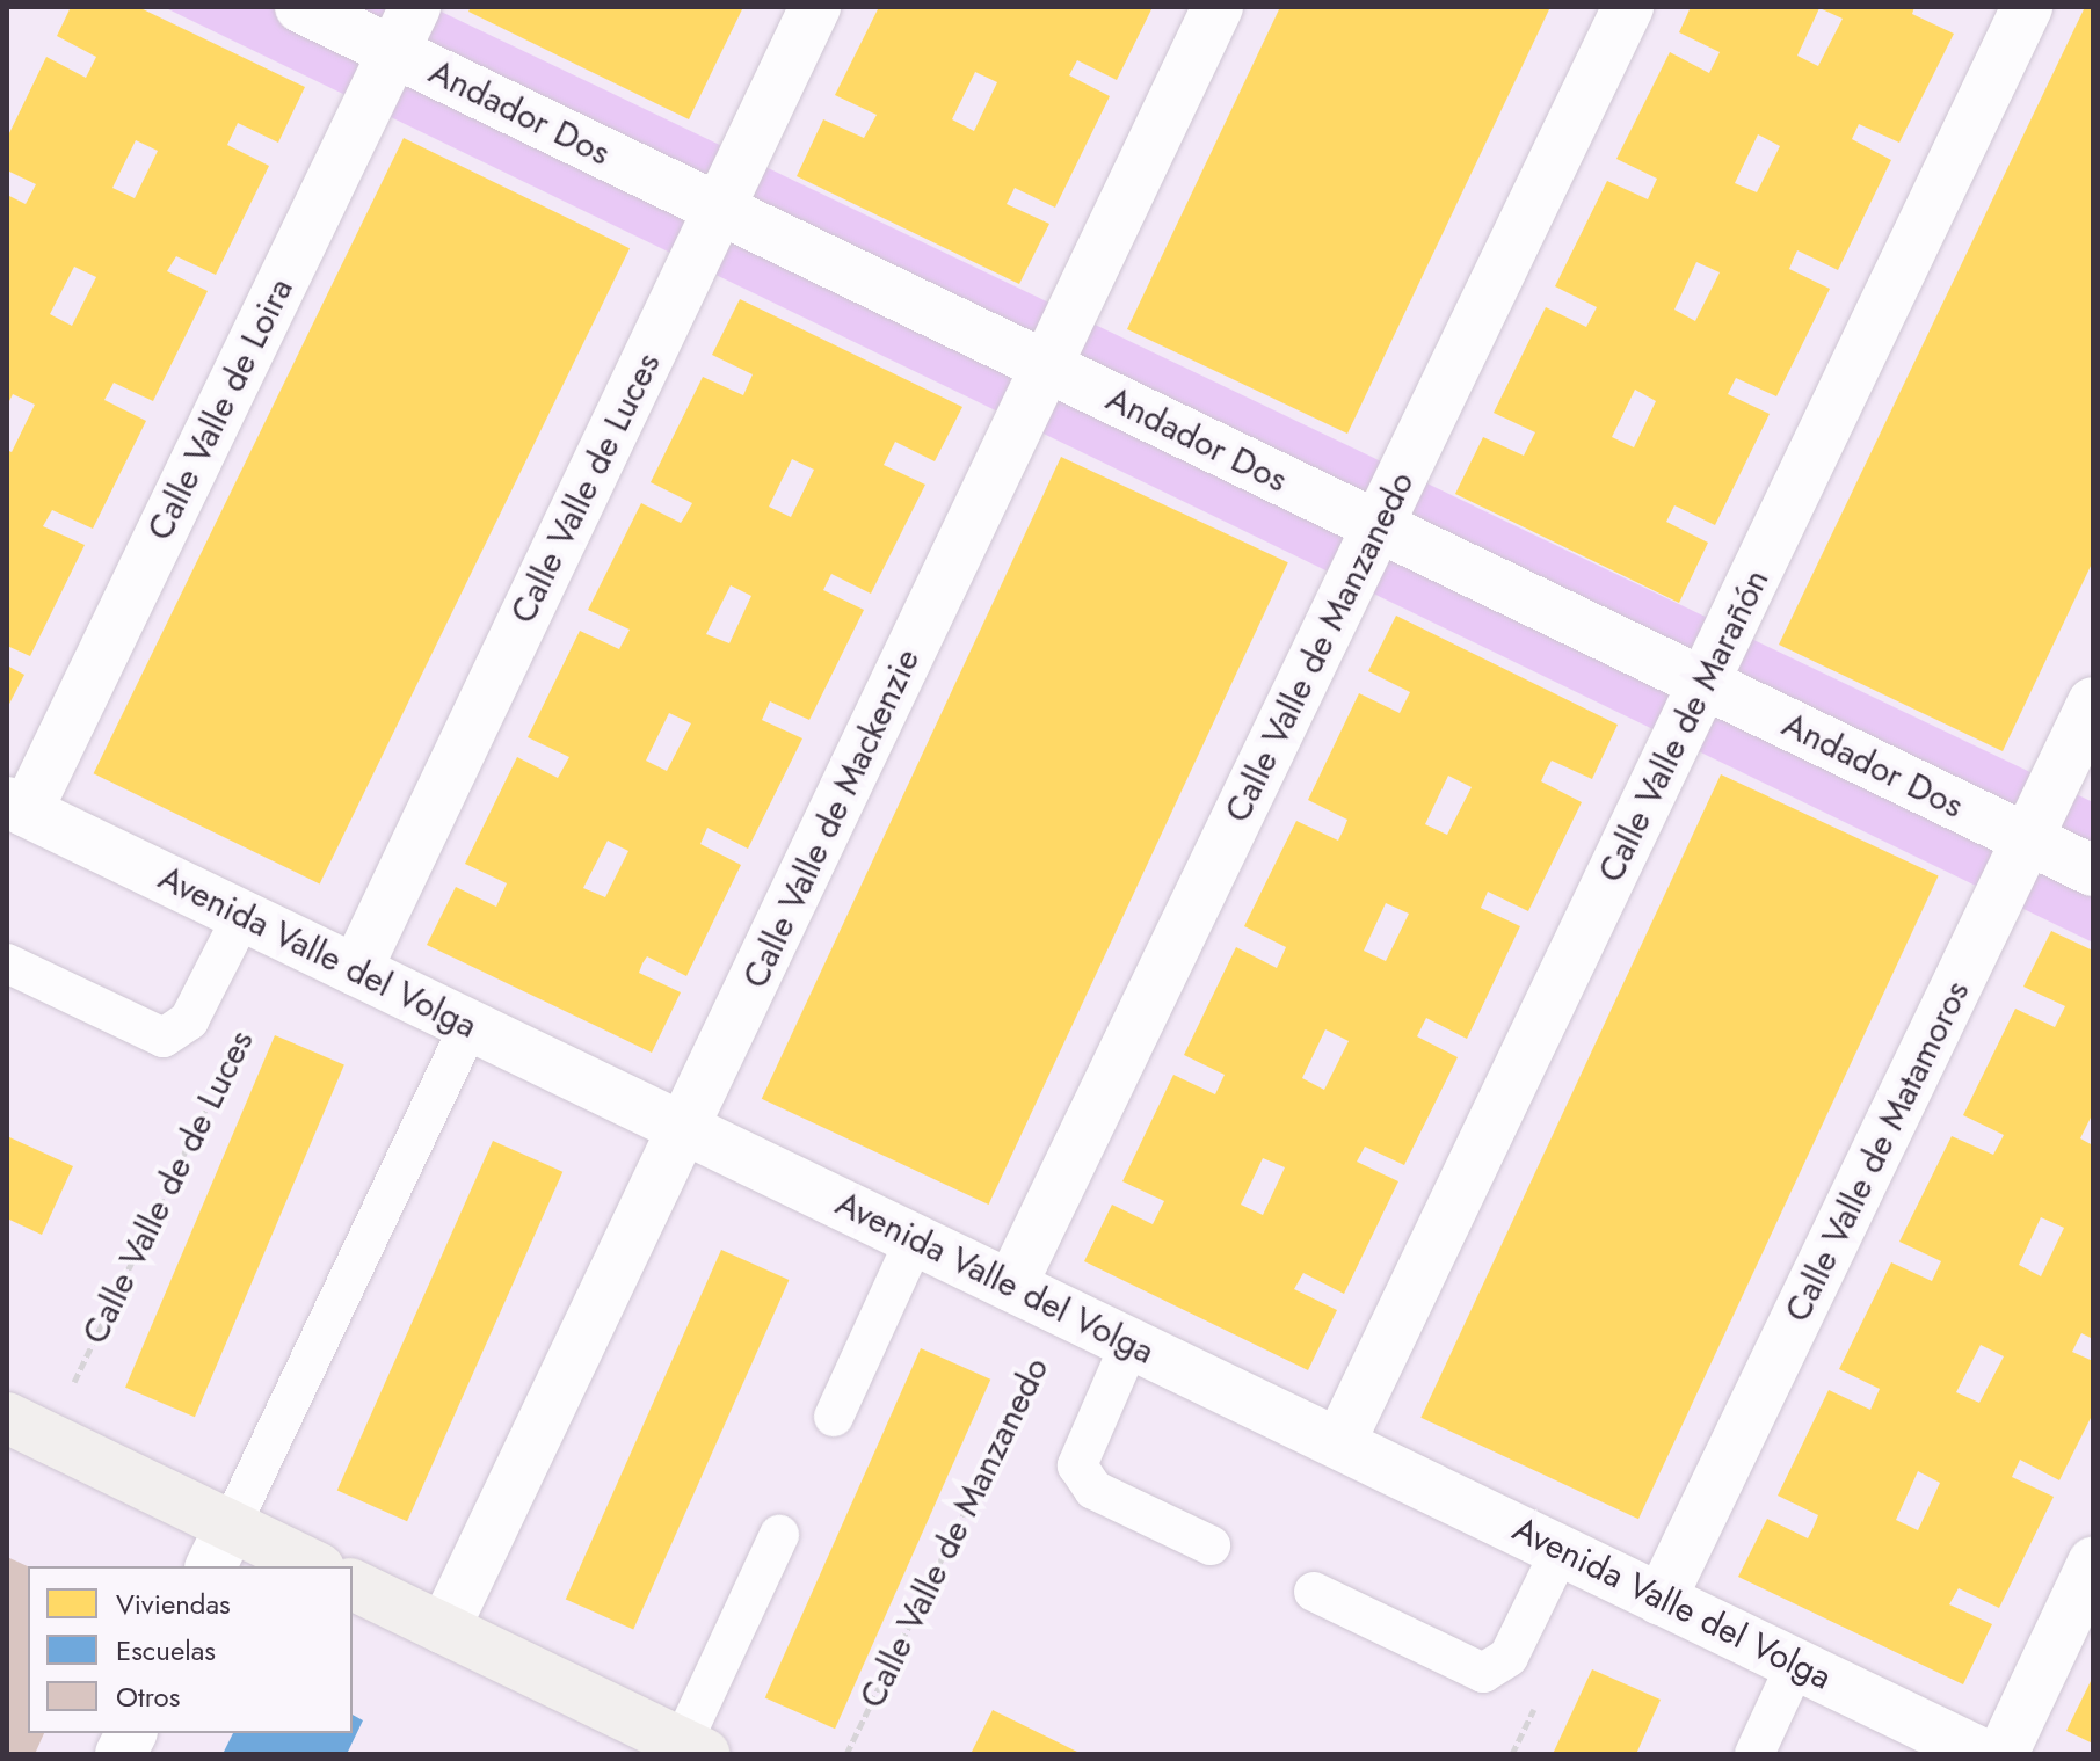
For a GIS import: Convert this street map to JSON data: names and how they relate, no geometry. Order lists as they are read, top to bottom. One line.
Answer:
{"streets":{"street":["Andador Dos","Calle Valle de Loira","Calle Valle de Luces","Calle Valle de Manzanedo","Calle Valle de Marañón","Calle Valle de Mackenzie","Avenida Valle del Volga","Calle Valle de Matamoros"],"path":["Calle Valle de de Luces"]},"crossings":[["Andador Dos","Calle Valle de Loira"],["Andador Dos","Calle Valle de Luces"],["Andador Dos","Calle Valle de Manzanedo"],["Andador Dos","Calle Valle de Marañón"],["Andador Dos","Calle Valle de Mackenzie"],["Andador Dos","Calle Valle de Matamoros"],["Calle Valle de Loira","Avenida Valle del Volga"],["Calle Valle de Luces","Avenida Valle del Volga"],["Calle Valle de Manzanedo","Avenida Valle del Volga"],["Calle Valle de Marañón","Avenida Valle del Volga"],["Calle Valle de Mackenzie","Avenida Valle del Volga"],["Avenida Valle del Volga","Calle Valle de Matamoros"]],"legend":["Viviendas","Escuelas","Otros"]}
